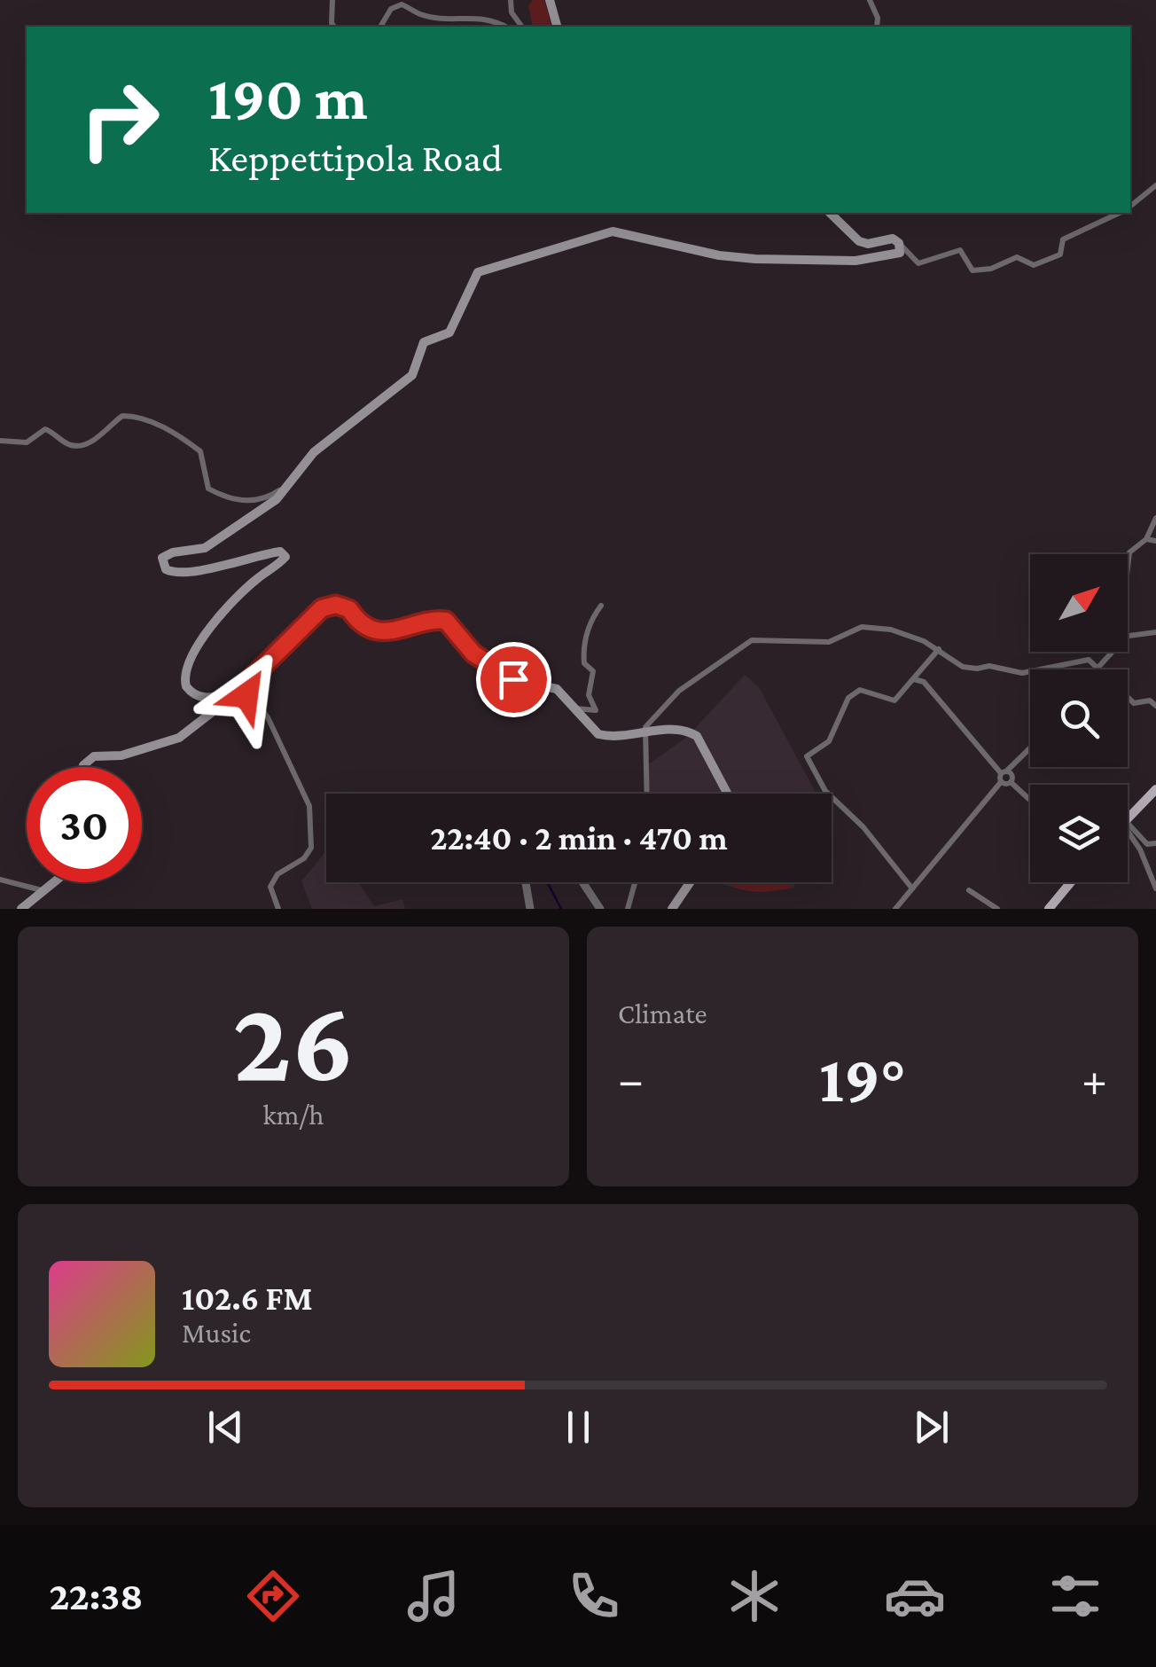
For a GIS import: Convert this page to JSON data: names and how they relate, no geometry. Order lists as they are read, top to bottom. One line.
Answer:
{"north":"top right","page":{"turn":["190 m","Keppettipola Road"],"limit":"30","trip":"22:40 · 2 min · 470 m","tile":[["26","km/h"],"Climate"],"heat":["−","19°","+"],"song":["102.6 FM","Music"],"tabs":"22:38"}}
